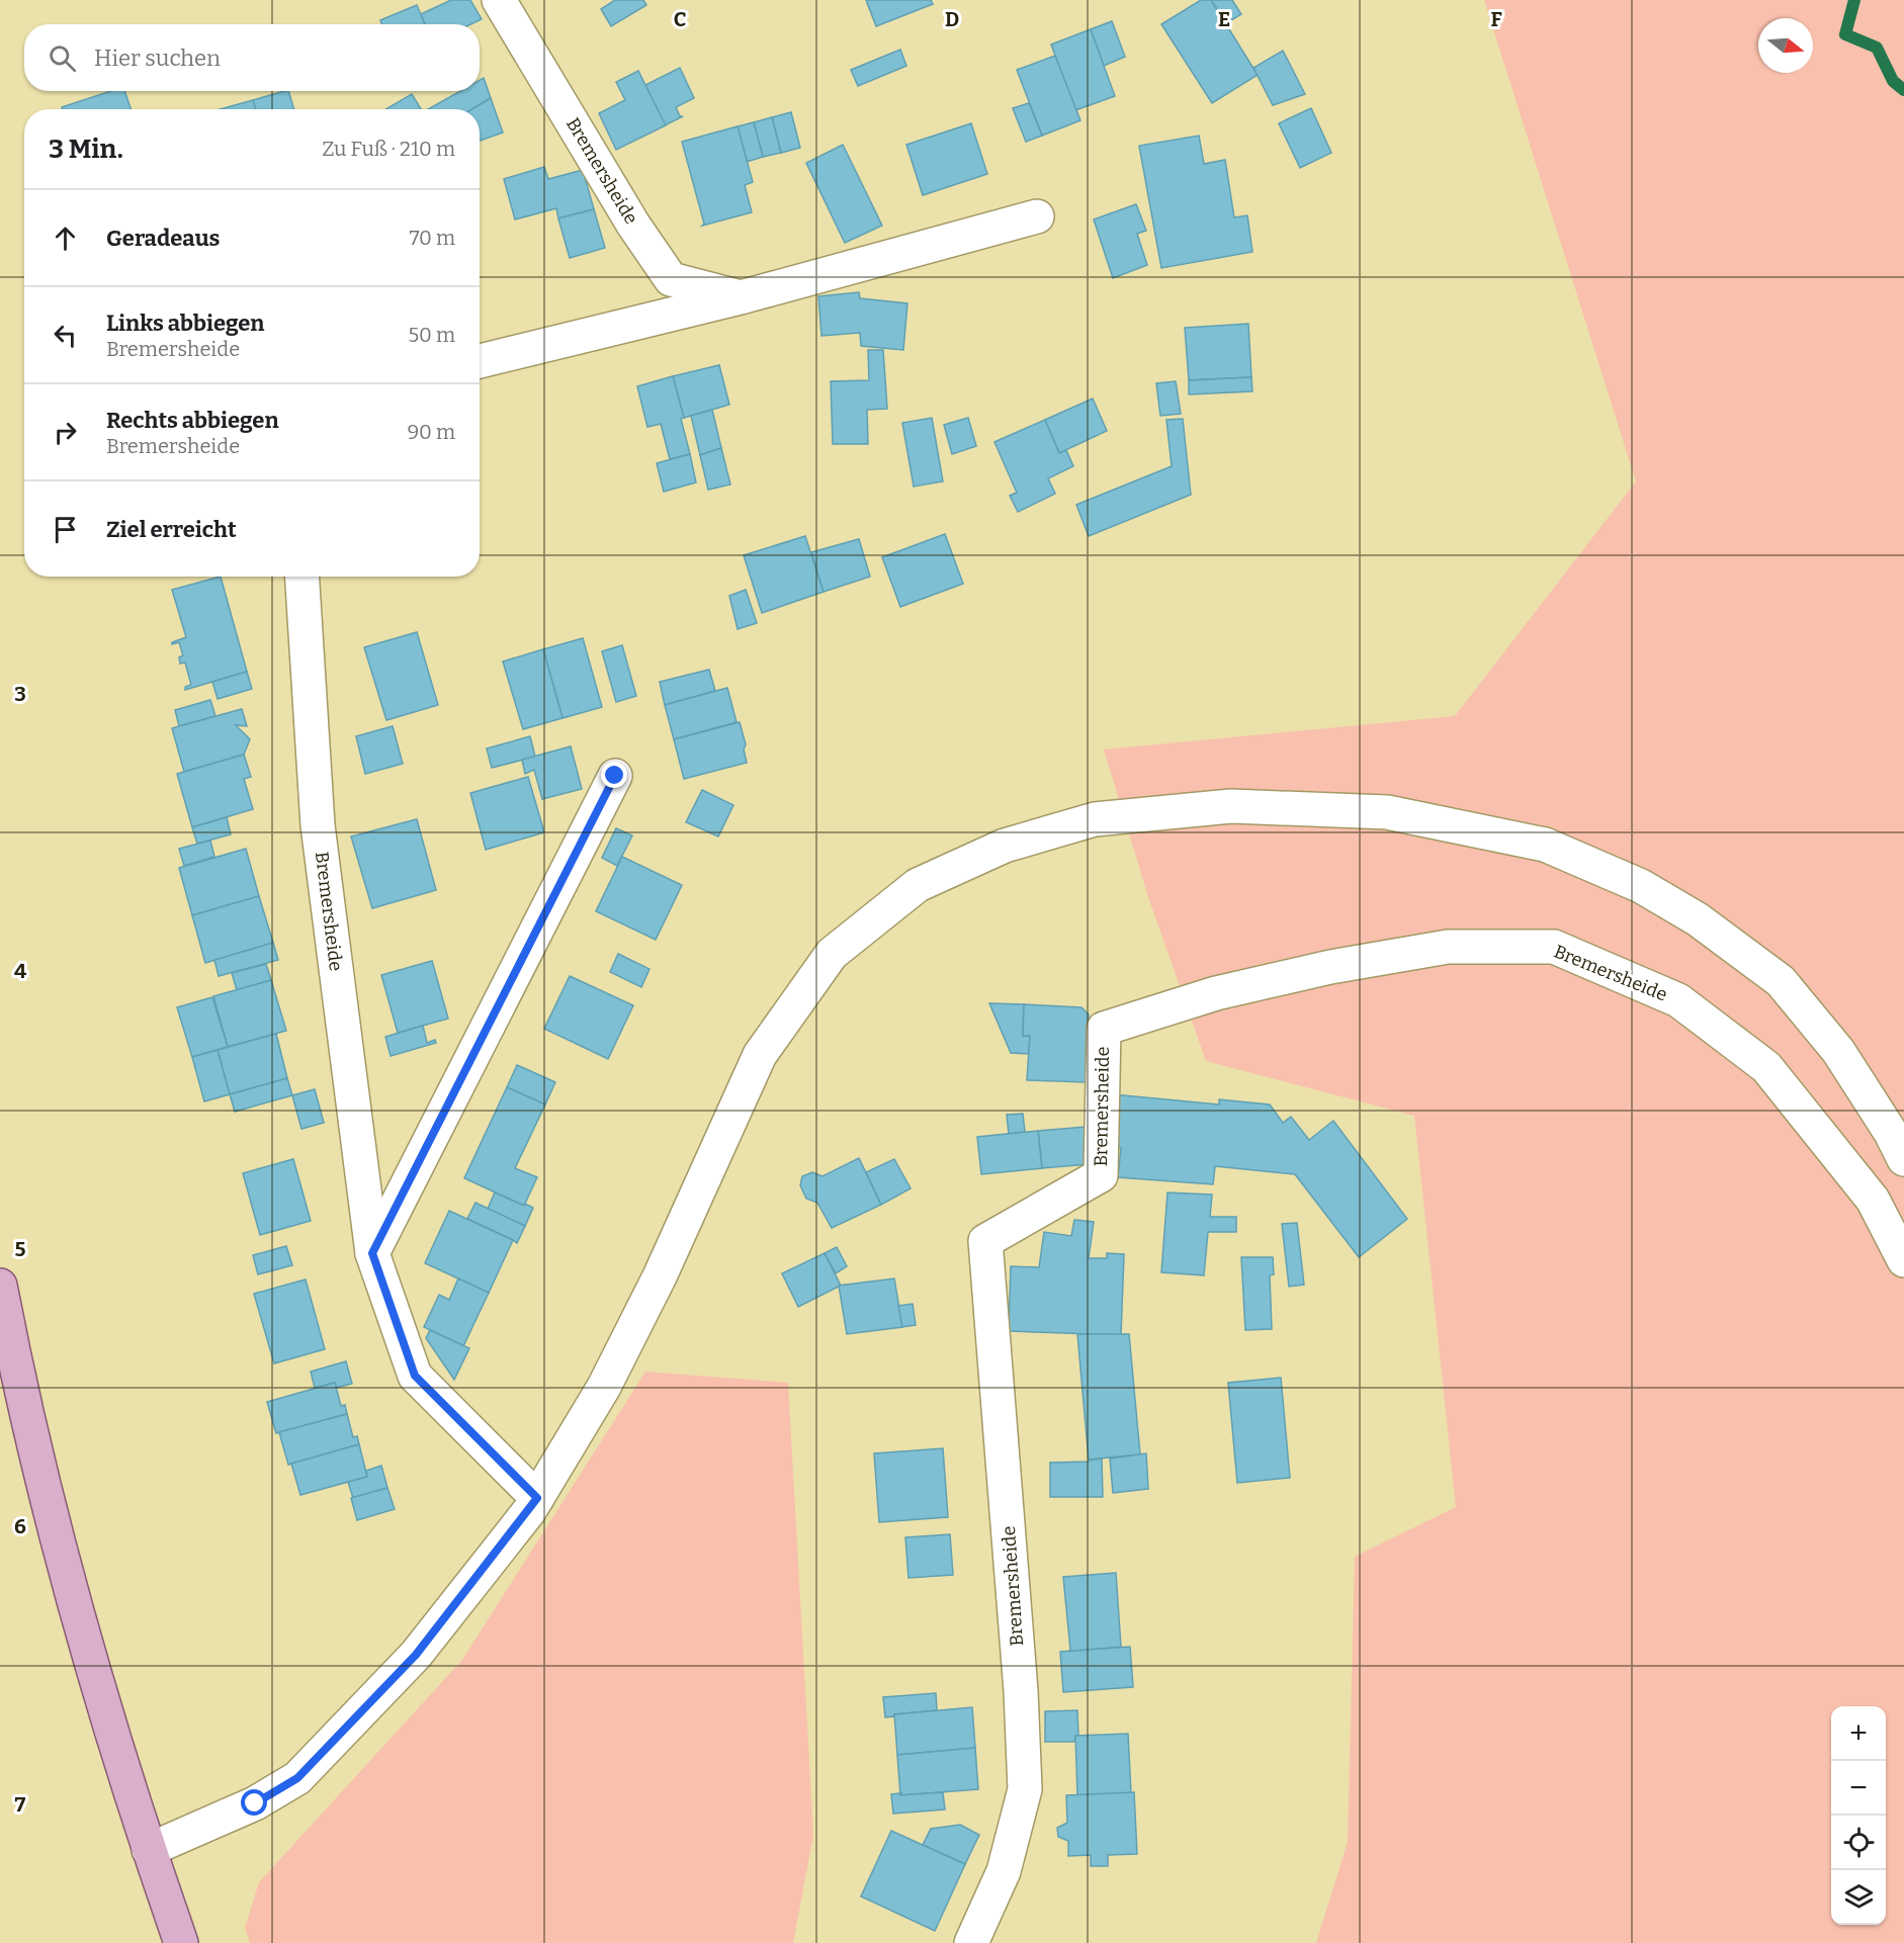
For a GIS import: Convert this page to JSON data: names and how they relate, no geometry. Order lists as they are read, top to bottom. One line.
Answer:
{"streets":{"street":["Bremersheide"]},"north":"right","page":{"search":"Hier suchen","heading":["3 Min.","Zu Fuß · 210 m"],"list":[["Geradeaus","70 m"],["Links abbiegen","Bremersheide","50 m"],["Rechts abbiegen","Bremersheide","90 m"],"Ziel erreicht"],"map_buttons":["+","−"]},"grid":{"columns":["C","D","E","F"],"rows":["3","4","5","6","7"]}}
